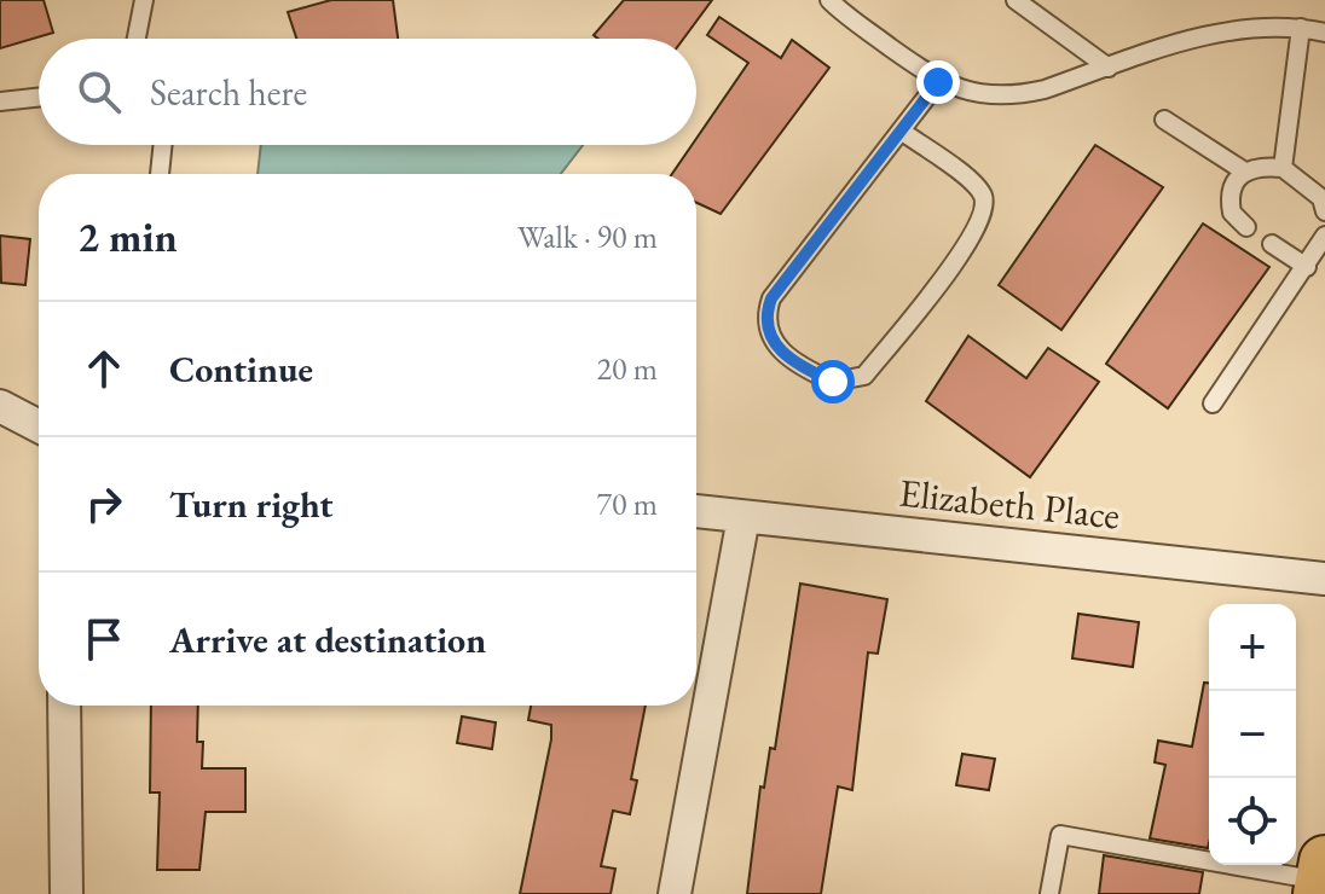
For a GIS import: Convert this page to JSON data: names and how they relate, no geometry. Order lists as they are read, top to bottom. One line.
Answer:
{"streets":{"street":["Elizabeth Place"]},"page":{"search":"Search here","heading":["2 min","Walk · 90 m"],"list":[["Continue","20 m"],["Turn right","70 m"],"Arrive at destination"],"map_buttons":["+","−"]}}
